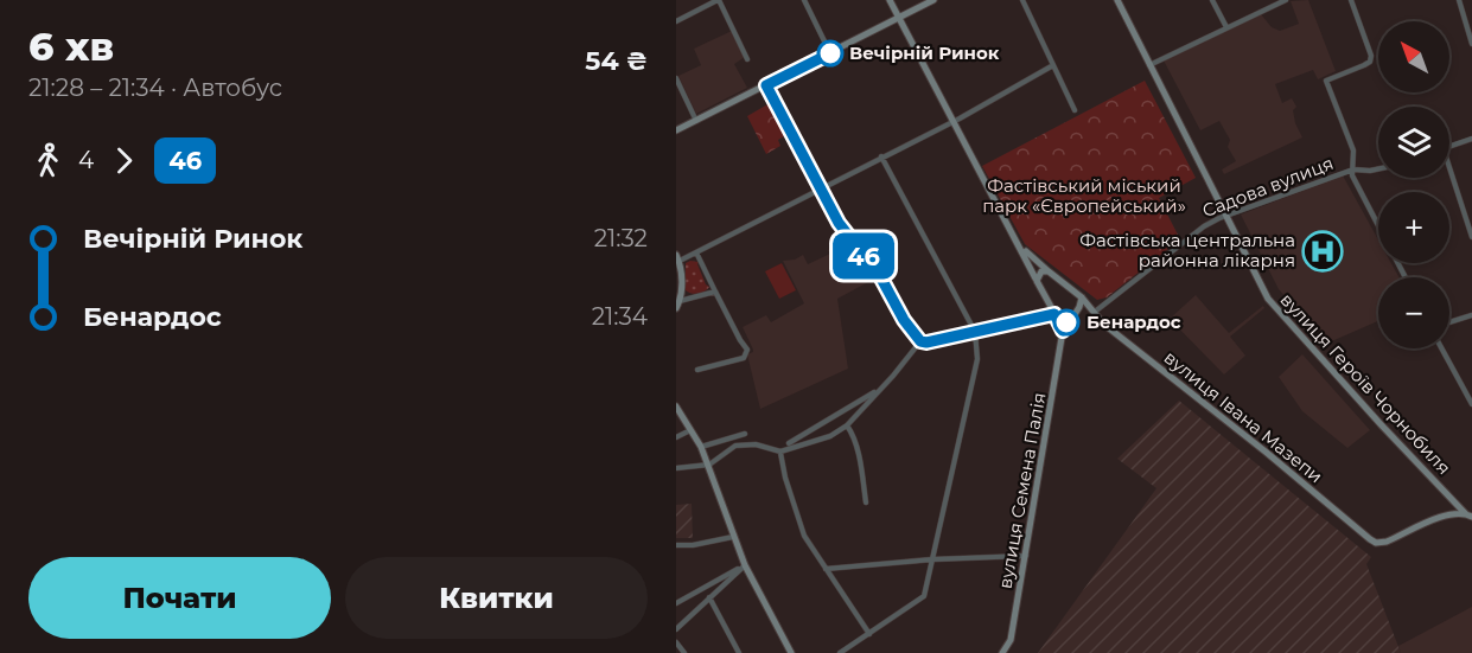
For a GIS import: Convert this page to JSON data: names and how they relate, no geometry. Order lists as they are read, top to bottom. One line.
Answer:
{"streets":{"street":["Садова вулиця","вулиця Героїв Чорнобиля","вулиця Івана Мазепи","вулиця Семена Палія"]},"crossings":[["Садова вулиця","вулиця Героїв Чорнобиля"],["Садова вулиця","вулиця Івана Мазепи"],["вулиця Героїв Чорнобиля","вулиця Івана Мазепи"],["вулиця Івана Мазепи","вулиця Семена Палія"]],"parks":["Фастівський міський парк «Європейський»"],"places":{"other":["Вечірній Ринок","Бенардос"],"hospital":["Фастівська центральна районна лікарня"]},"lines":["bus line 46"],"north":"top left","page":{"heading":["6 хв","21:28 – 21:34 · Автобус","54 ₴"],"on_map":"46","map_buttons":["+","−"],"legs":["4","46"],"list":[{"name":"Вечірній Ринок","value":"21:32"},{"name":"Бенардос","value":"21:34"}],"buttons":["Почати","Квитки"]}}
